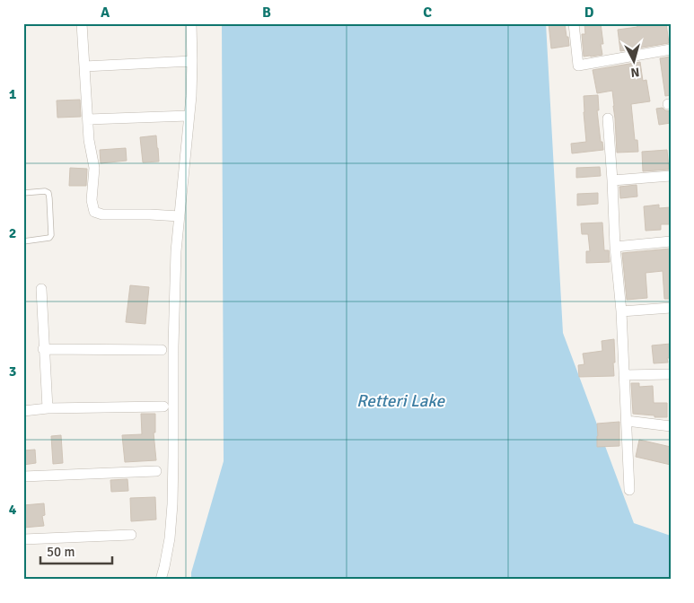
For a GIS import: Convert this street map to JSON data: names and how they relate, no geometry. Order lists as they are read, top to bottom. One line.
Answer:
{"water":["Retteri Lake"],"scale_bar":"50 m","north":"bottom","grid":{"columns":["A","B","C","D"],"rows":["1","2","3","4"]}}
